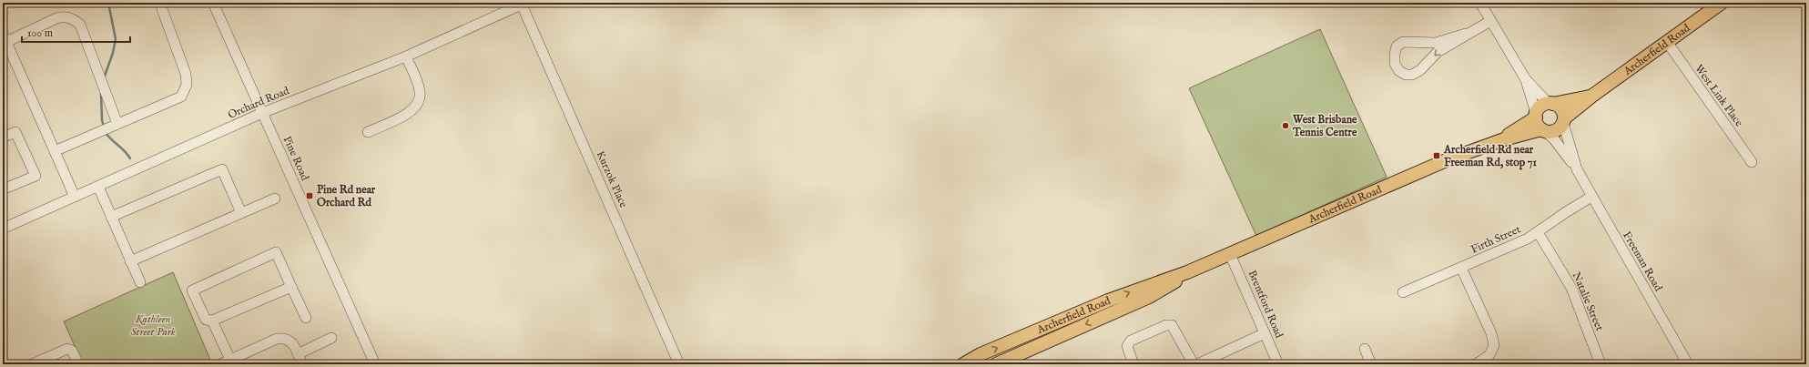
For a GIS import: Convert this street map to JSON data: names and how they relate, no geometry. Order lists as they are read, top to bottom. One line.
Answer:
{"streets":{"main road":["Archerfield Road"],"street":["West Link Place","Orchard Road","Pine Road","Kurzok Place","Firth Street","Freeman Road","Natalie Street","Brentford Road"]},"crossings":[["Archerfield Road","West Link Place"],["Archerfield Road","Freeman Road"],["Archerfield Road","Brentford Road"],["Orchard Road","Pine Road"],["Orchard Road","Kurzok Place"],["Firth Street","Freeman Road"],["Firth Street","Natalie Street"]],"parks":["Kathleen Street Park"],"places":{"other":["West Brisbane Tennis Centre"],"transit":["Archerfield Rd near Freeman Rd, stop 71","Pine Rd near Orchard Rd"]},"scale_bar":"100 m"}
